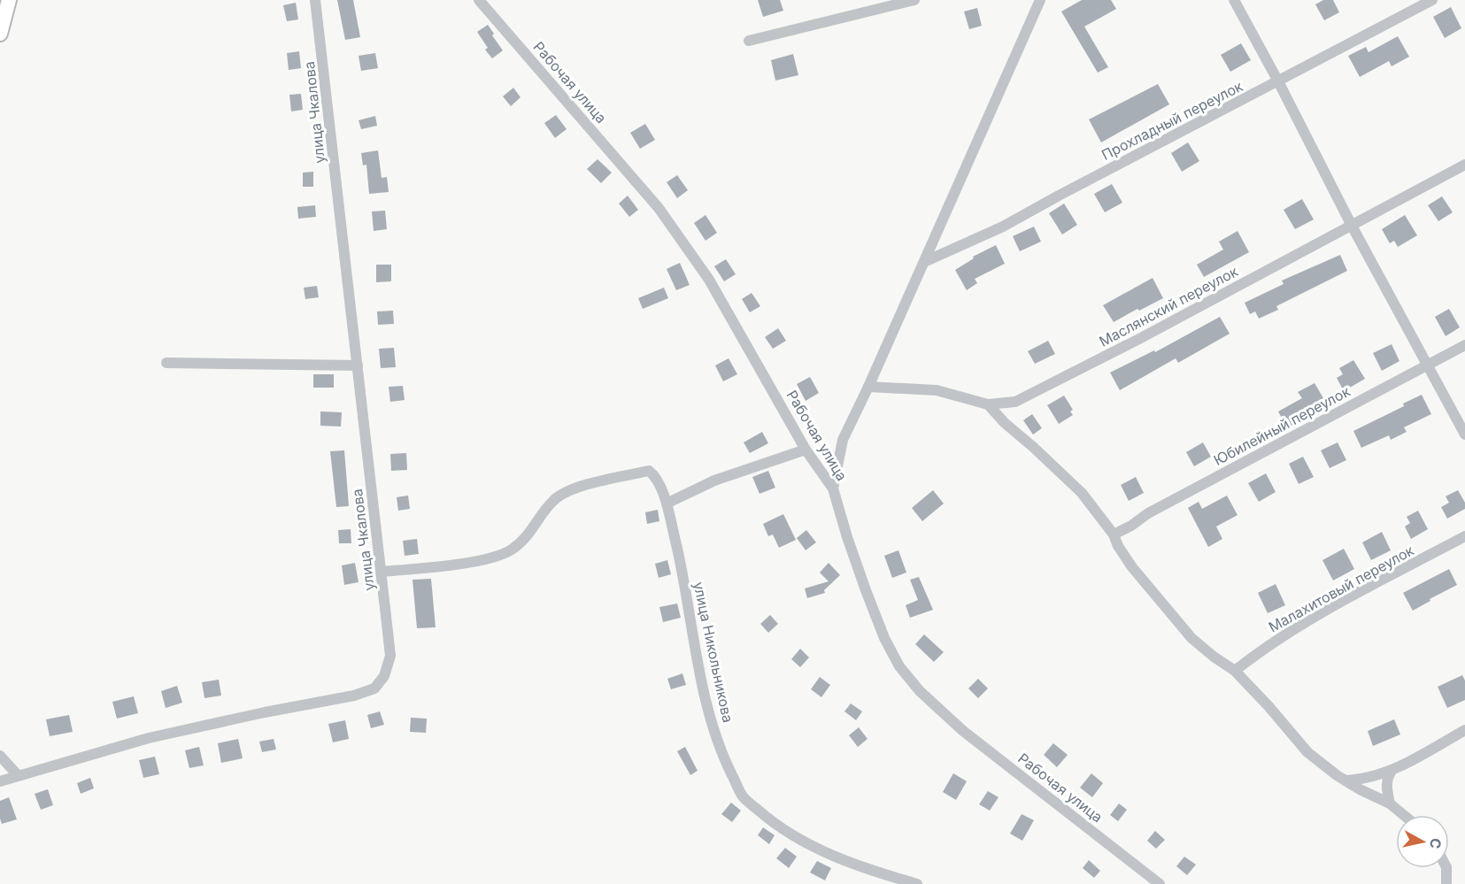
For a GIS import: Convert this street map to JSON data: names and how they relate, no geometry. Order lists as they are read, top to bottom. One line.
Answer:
{"streets":{"street":["Рабочая улица","улица Чкалова","Прохладный переулок","Маслянский переулок","Юбилейный переулок","Малахитовый переулок","улица Никольникова"]},"crossings":[["улица Чкалова","улица Никольникова"]],"north":"right"}
